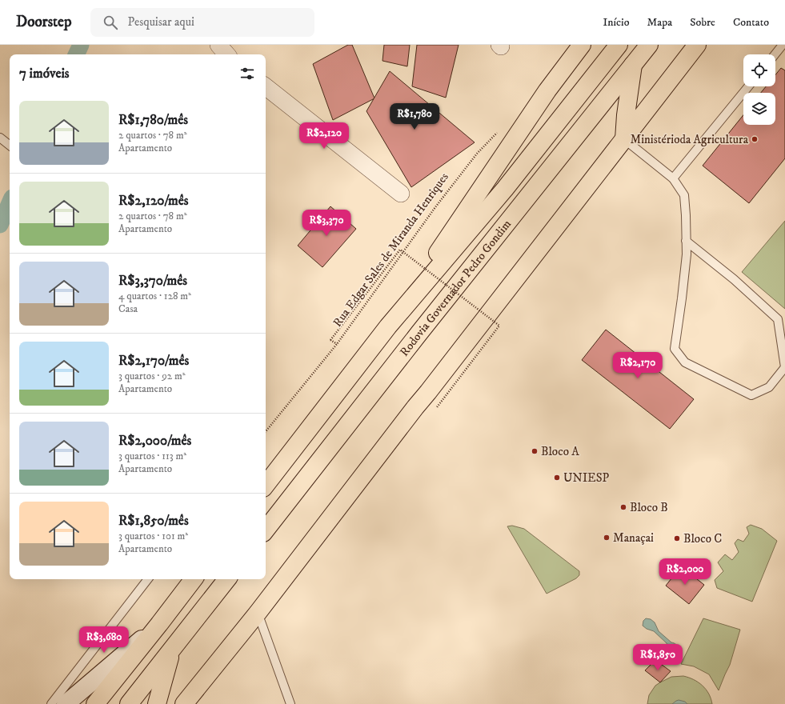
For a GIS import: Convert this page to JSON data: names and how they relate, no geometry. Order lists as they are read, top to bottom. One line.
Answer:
{"streets":{"main road":["Rodovia Governador Pedro Gondim"],"path":["Rua Edgar Sales de Miranda Henriques"]},"places":["Ministérioda Agricultura","Bloco A","UNIESP","Bloco B","Manaçai","Bloco C"],"page":{"header":"Doorstep","search":"Pesquisar aqui","nav":["Início","Mapa","Sobre","Contato"],"heading":"7 imóveis","list":[{"name":"R$1,780/mês","note":"2 quartos · 78 m² · Apartamento"},{"name":"R$2,120/mês","note":"2 quartos · 78 m² · Apartamento"},{"name":"R$3,370/mês","note":"4 quartos · 128 m² · Casa"},{"name":"R$2,170/mês","note":"3 quartos · 92 m² · Apartamento"},{"name":"R$2,000/mês","note":"3 quartos · 113 m² · Apartamento"},{"name":"R$1,850/mês","note":"3 quartos · 101 m² · Apartamento"}],"price":["R$1,780","R$2,120","R$3,370","R$2,170","R$2,000","R$3,680","R$1,850"]}}
